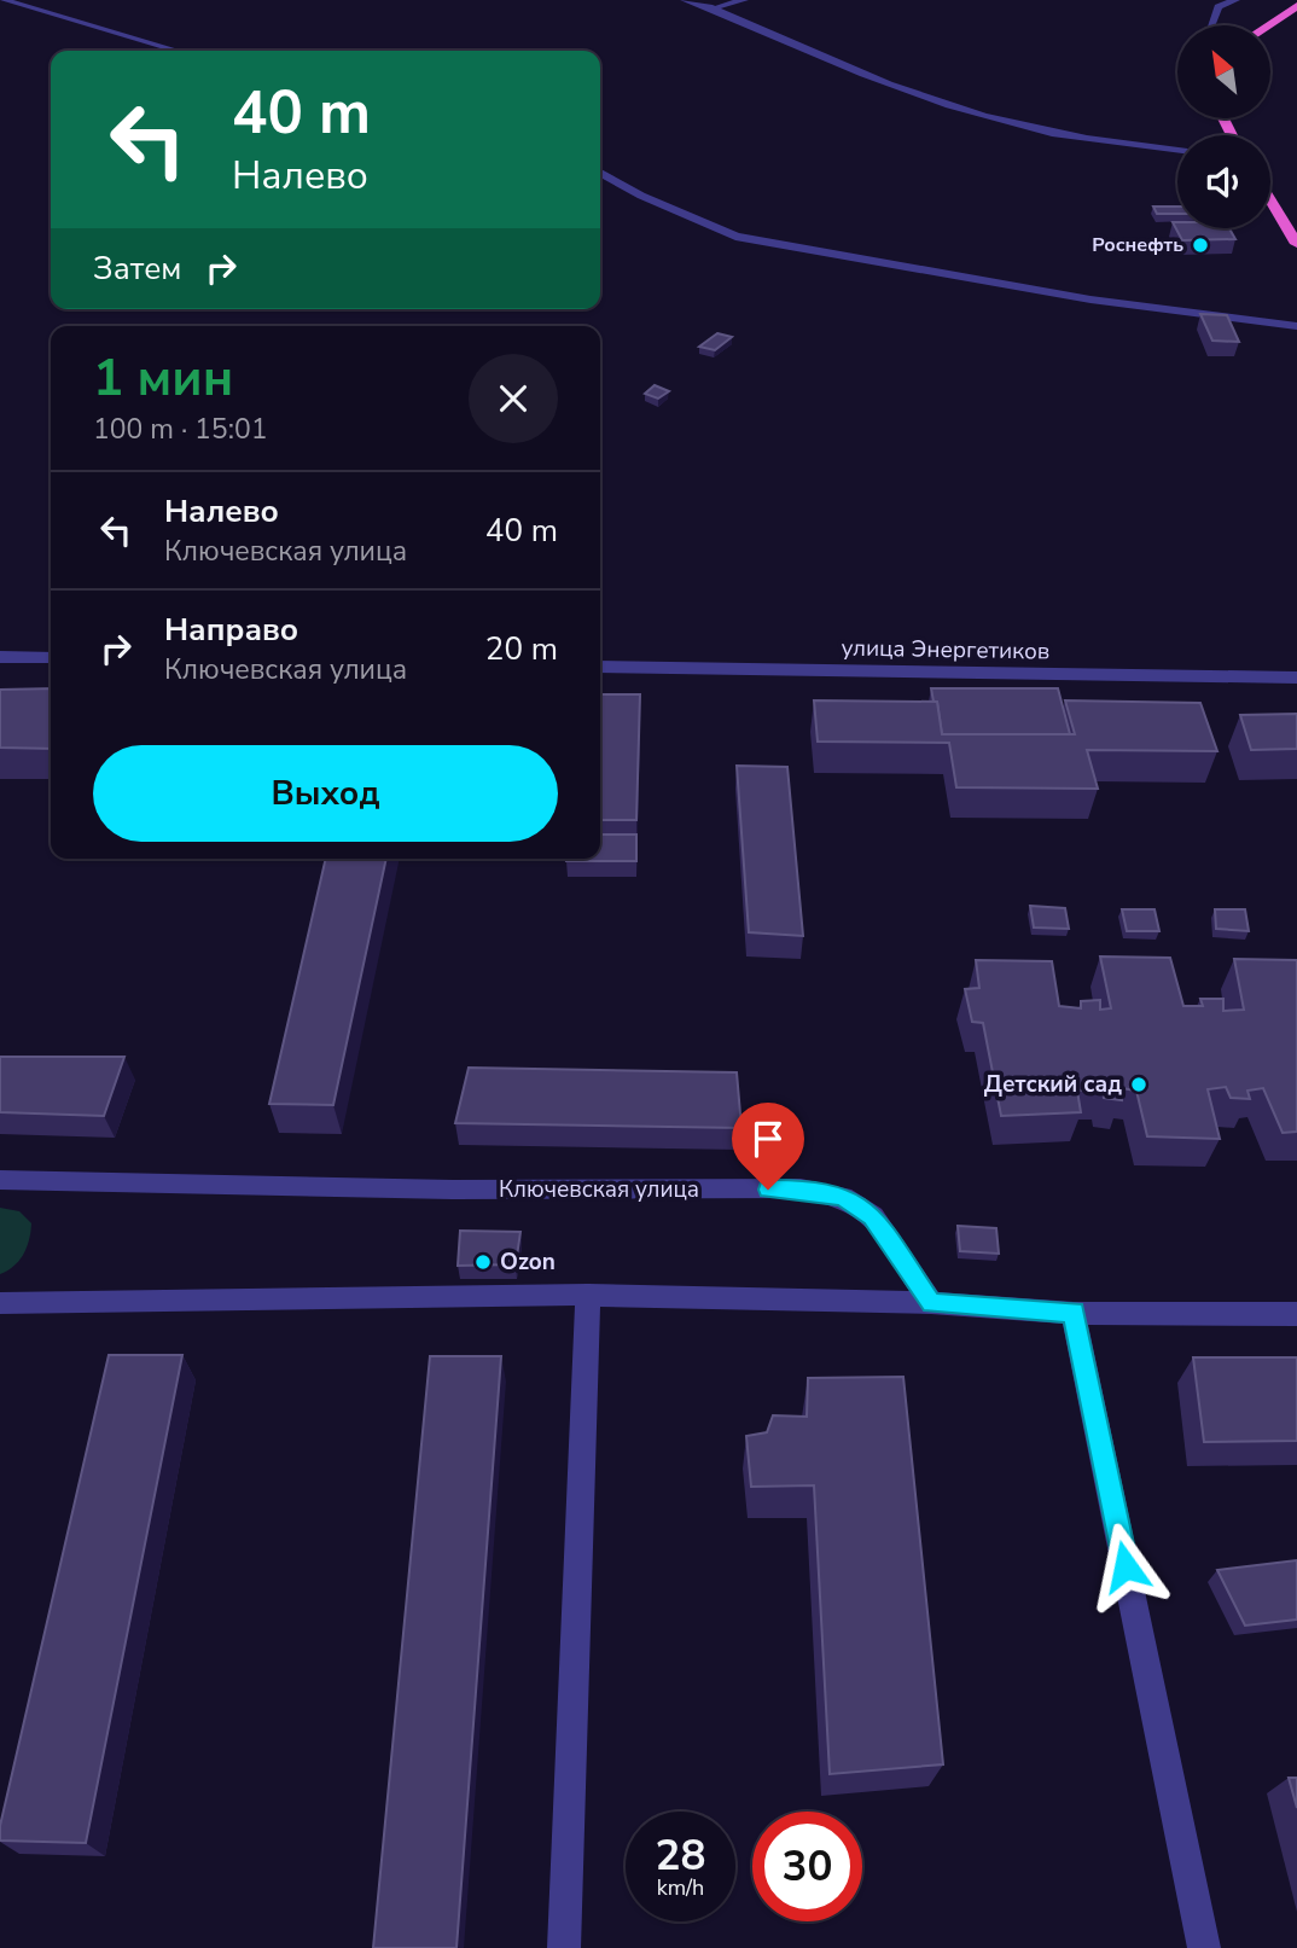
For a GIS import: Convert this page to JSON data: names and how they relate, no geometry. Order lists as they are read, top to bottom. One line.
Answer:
{"streets":{"street":["улица Энергетиков","Ключевская улица"]},"places":["Роснефть","Детский сад","Ozon"],"north":"top left","page":{"turn":["40 m","Налево"],"then":"Затем","heading":["1 мин","100 m · 15:01"],"list":[{"name":"Налево","note":"Ключевская улица","value":"40 m"},{"name":"Направо","note":"Ключевская улица","value":"20 m"}],"buttons":"Выход","speed":"28 km/h","limit":"30"}}
